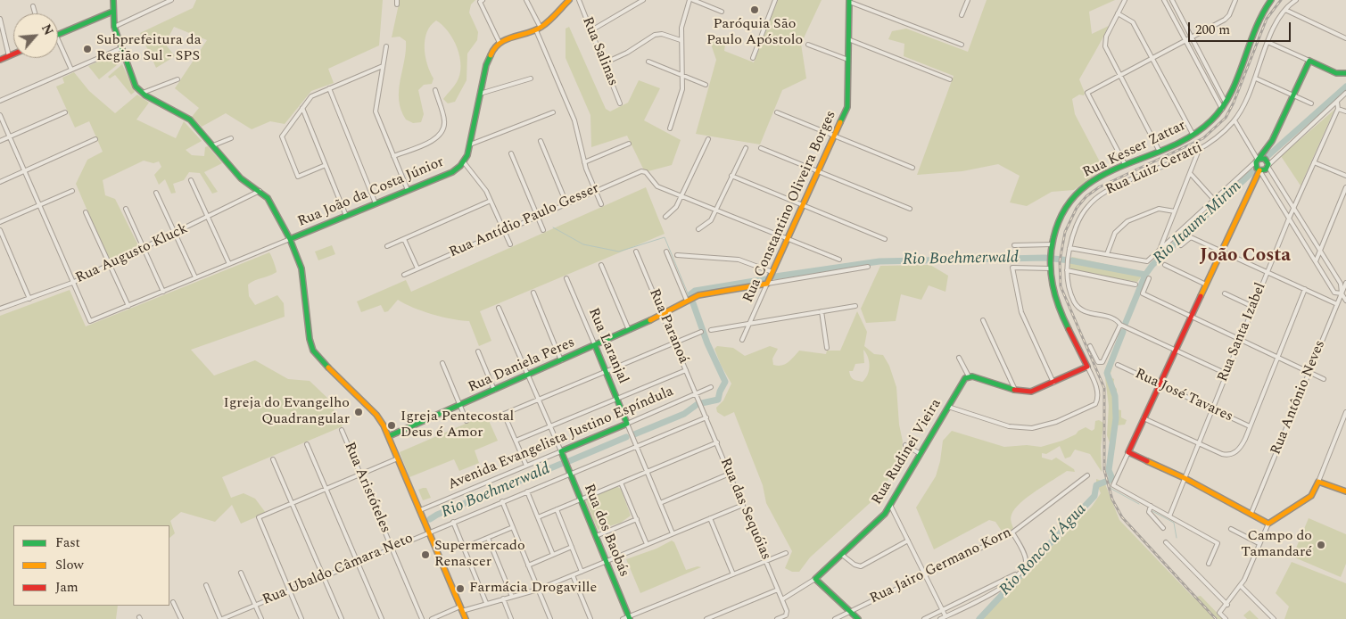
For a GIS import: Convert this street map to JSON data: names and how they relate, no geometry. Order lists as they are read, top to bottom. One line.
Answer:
{"streets":{"street":["Rua Salinas","Rua Kesser Zattar","Rua Luiz Ceratti","Rua João da Costa Júnior","Rua Constantino Oliveira Borges","Rua Antídio Paulo Gesser","Rua Augusto Kluck","Rua Paranoá","Rua Santa Izabel","Rua Laranjal","Rua Daniela Peres","Rua José Tavares","Rua Antônio Neves","Avenida Evangelista Justino Espíndula","Rua Rudinei Vieira","Rua Aristóteles","Rua das Sequóias","Rua dos Baobás","Rua Jairo Germano Korn","Rua Ubaldo Câmara Neto"]},"crossings":[["Rua Kesser Zattar","Rua Rudinei Vieira"],["Rua João da Costa Júnior","Rua Augusto Kluck"],["Rua Constantino Oliveira Borges","Rua Daniela Peres"],["Rua Paranoá","Rua Daniela Peres"],["Rua Paranoá","Avenida Evangelista Justino Espíndula"],["Rua Paranoá","Rua das Sequóias"],["Rua Santa Izabel","Rua José Tavares"],["Rua Laranjal","Rua Daniela Peres"],["Rua Laranjal","Avenida Evangelista Justino Espíndula"],["Avenida Evangelista Justino Espíndula","Rua dos Baobás"],["Rua Rudinei Vieira","Rua das Sequóias"],["Rua Aristóteles","Rua Ubaldo Câmara Neto"],["Rua das Sequóias","Rua Ubaldo Câmara Neto"],["Rua dos Baobás","Rua Ubaldo Câmara Neto"]],"districts":["João Costa"],"water":["Rio Itaum-Mirim","Rio Boehmerwald","Rio Ronco d'Água"],"places":["Paróquia São Paulo Apóstolo","Subprefeitura da Região Sul - SPS","Igreja do Evangelho Quadrangular","Igreja Pentecostal Deus é Amor","Campo do Tamandaré","Supermercado Renascer","Farmácia Drogaville"],"legend":["Fast","Slow","Jam"],"scale_bar":"200 m","north":"top right"}
